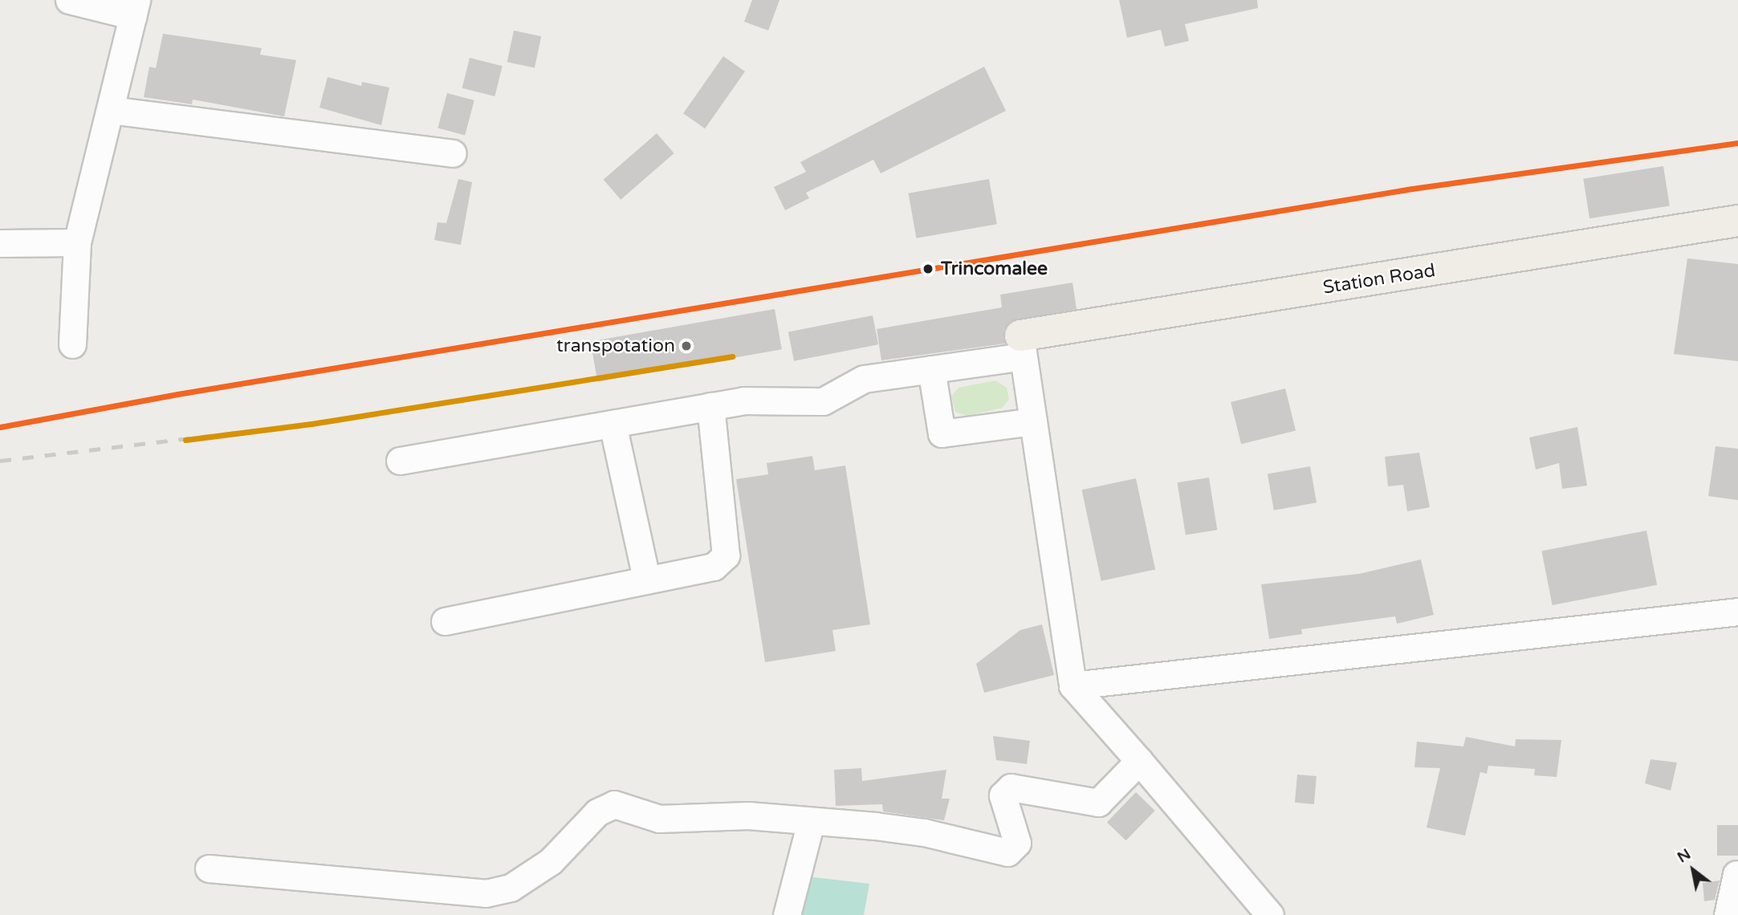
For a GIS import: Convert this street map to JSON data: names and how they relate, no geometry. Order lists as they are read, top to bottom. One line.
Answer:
{"streets":{"main road":["Station Road"]},"places":["Trincomalee","transpotation"],"north":"top left"}
